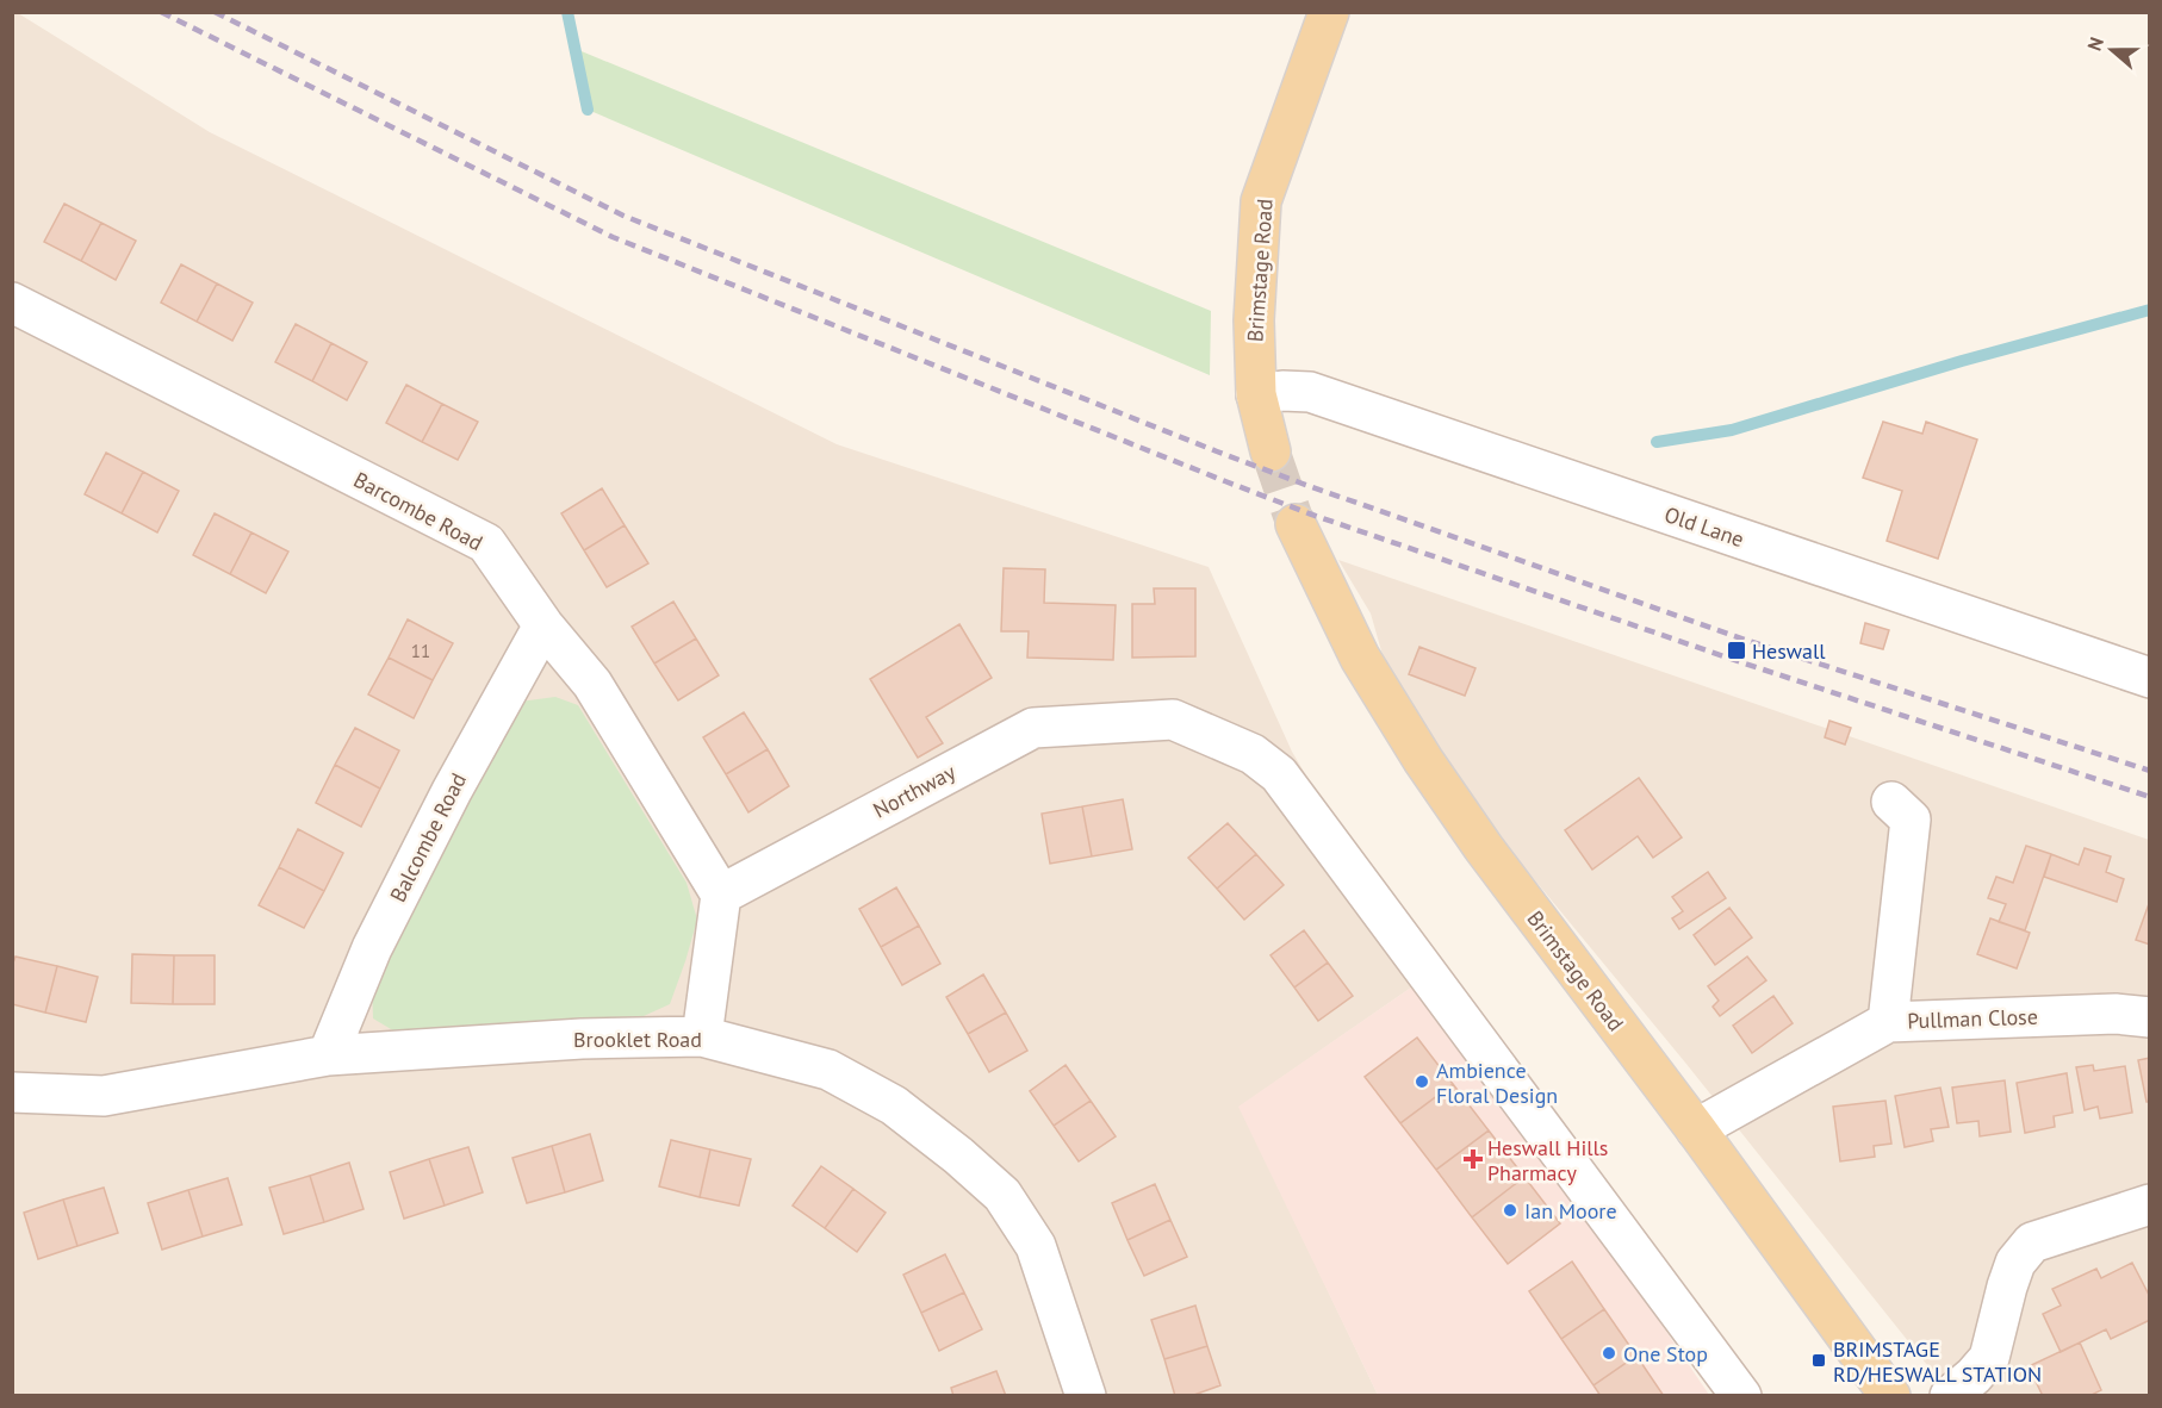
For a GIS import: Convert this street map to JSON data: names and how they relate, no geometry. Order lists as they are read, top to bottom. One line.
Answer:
{"streets":{"main road":["Brimstage Road"],"street":["Barcombe Road","Old Lane","Northway","Balcombe Road","Pullman Close","Brooklet Road"]},"crossings":[["Brimstage Road","Old Lane"],["Brimstage Road","Pullman Close"],["Barcombe Road","Northway"],["Barcombe Road","Balcombe Road"],["Balcombe Road","Brooklet Road"]],"places":{"transit":["Heswall","BRIMSTAGE RD/HESWALL STATION"],"other":["Ambience Floral Design","Ian Moore","One Stop"],"health":["Heswall Hills Pharmacy"]},"house_numbers":["11"],"north":"left"}
